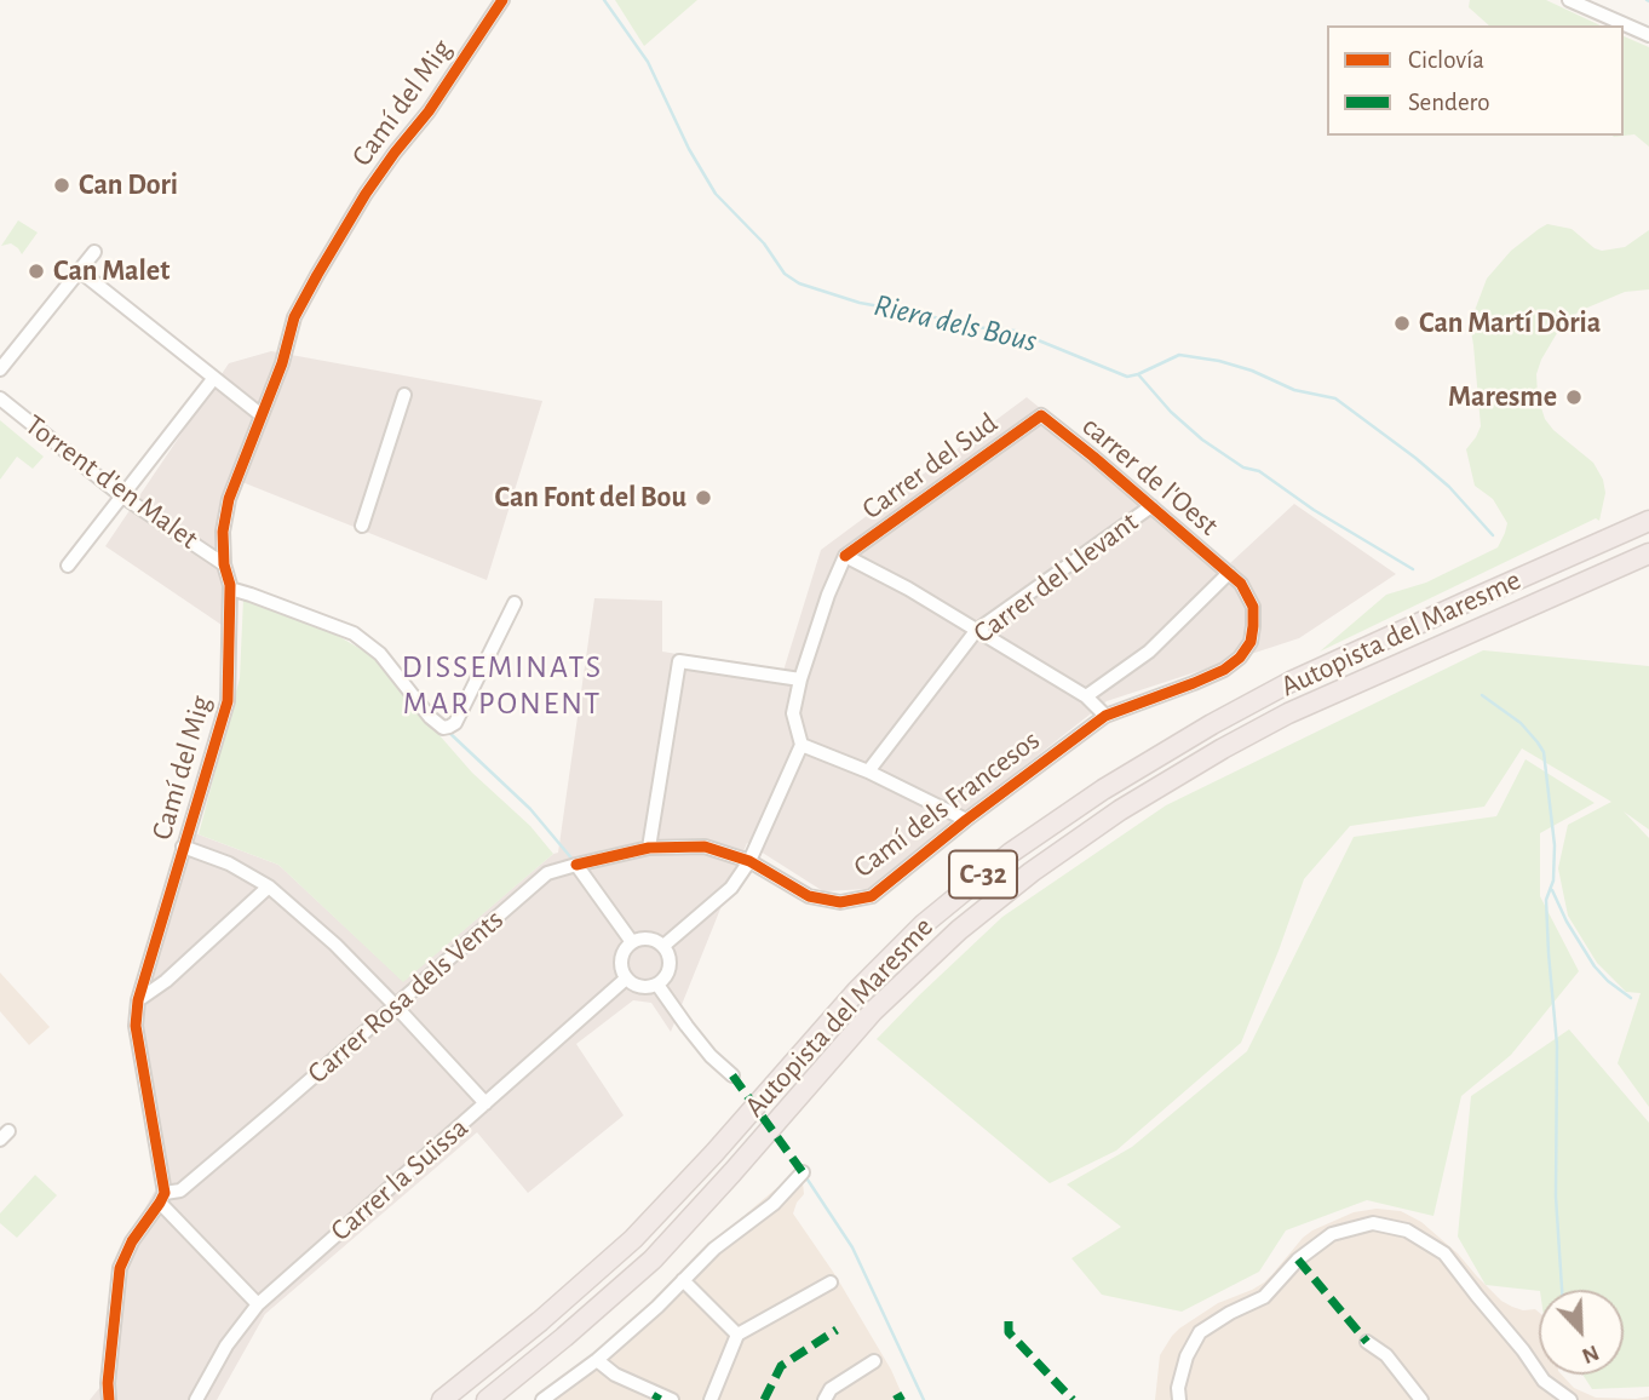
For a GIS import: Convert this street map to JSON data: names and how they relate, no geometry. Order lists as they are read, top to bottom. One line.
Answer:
{"streets":{"highway":["Autopista del Maresme","C-32"],"street":["Camí del Mig","Carrer del Sud","carrer de l'Oest","Torrent d'en Malet","Carrer del Llevant","Camí dels Francesos","Carrer Rosa dels Vents","Carrer la Suïssa"]},"crossings":[["Camí del Mig","Torrent d'en Malet"],["Camí del Mig","Carrer Rosa dels Vents"],["Carrer del Sud","carrer de l'Oest"],["carrer de l'Oest","Carrer del Llevant"],["carrer de l'Oest","Camí dels Francesos"],["Camí dels Francesos","Carrer Rosa dels Vents"]],"districts":["DISSEMINATS MAR PONENT"],"water":["Riera dels Bous"],"places":["Can Dori","Can Malet","Can Martí Dòria","Maresme","Can Font del Bou"],"legend":["Ciclovía","Sendero"],"north":"bottom right"}
